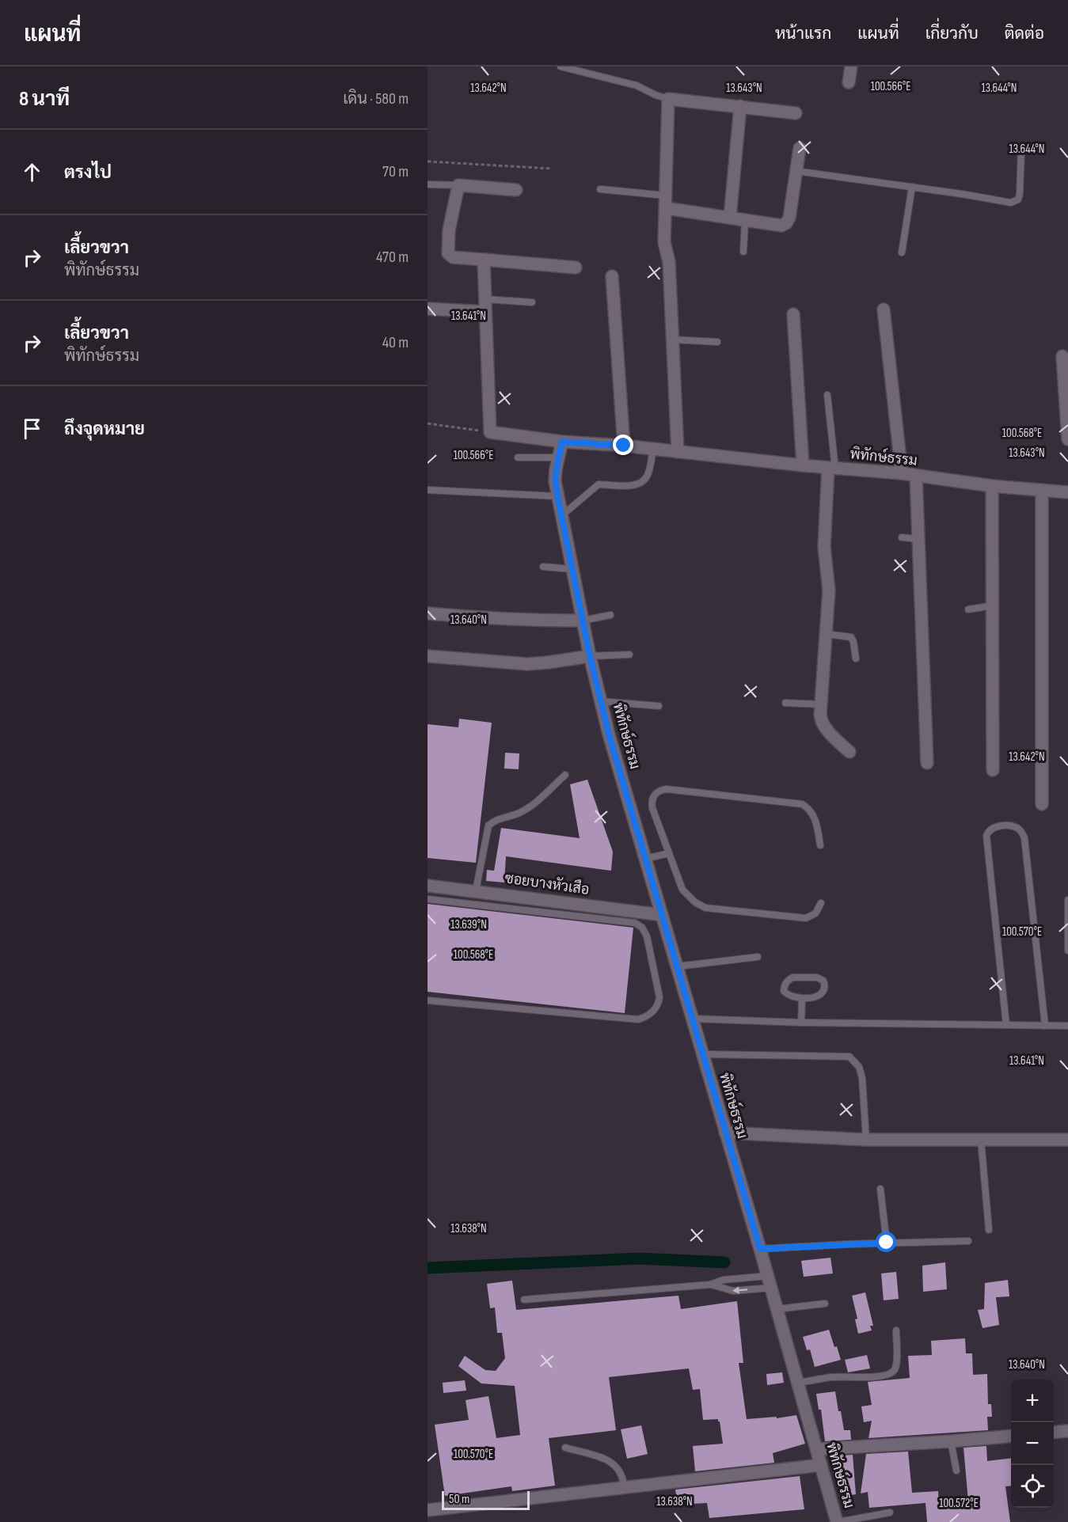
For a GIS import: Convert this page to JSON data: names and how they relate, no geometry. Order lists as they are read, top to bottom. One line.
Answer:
{"streets":{"street":["พิทักษ์ธรรม","ซอยบางหัวเสือ"]},"crossings":[["พิทักษ์ธรรม","ซอยบางหัวเสือ"]],"scale_bar":"50 m","page":{"header":"แผนที่","nav":["หน้าแรก","แผนที่","เกี่ยวกับ","ติดต่อ"],"heading":["8 นาที","เดิน · 580 m"],"list":[["ตรงไป","70 m"],["เลี้ยวขวา","พิทักษ์ธรรม","470 m"],["เลี้ยวขวา","พิทักษ์ธรรม","40 m"],"ถึงจุดหมาย"],"map_buttons":["+","−"],"scale":"50 m"},"coordinates":["100.566°E","13.642°N","13.643°N","13.644°N","13.641°N","100.568°E","13.640°N","13.639°N","100.570°E","13.638°N","100.572°E"]}
